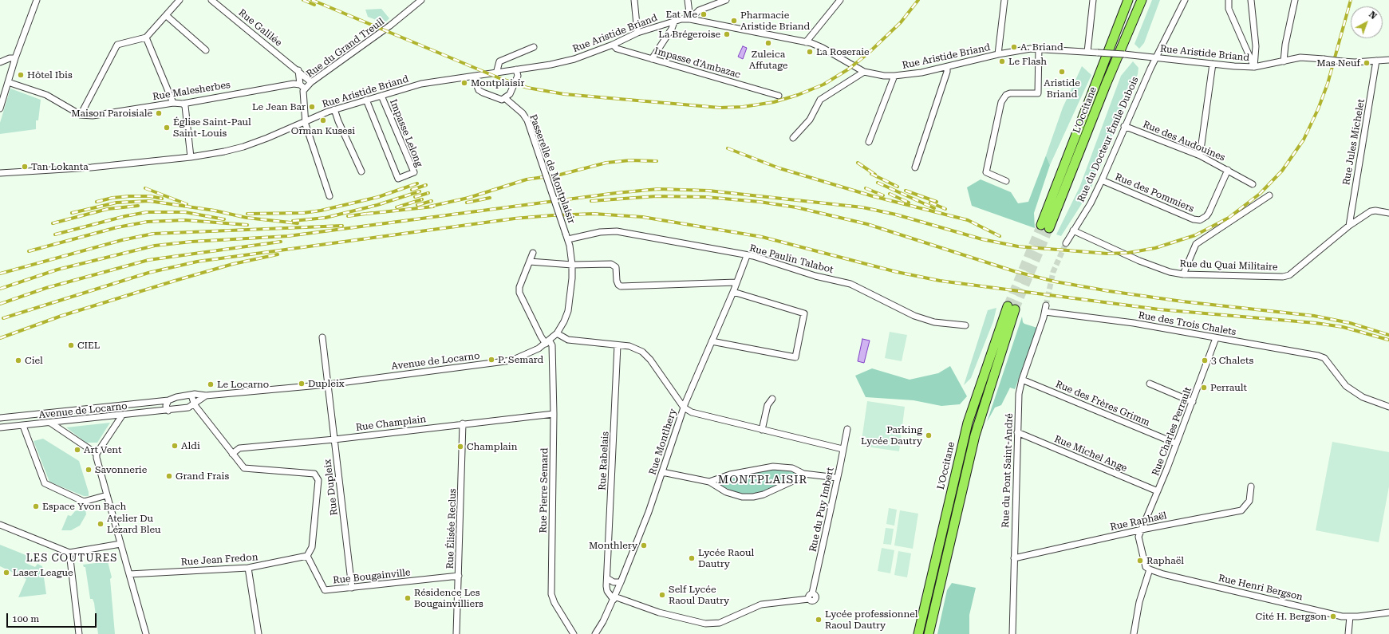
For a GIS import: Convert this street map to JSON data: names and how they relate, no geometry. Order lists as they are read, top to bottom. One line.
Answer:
{"streets":{"highway":["L'Occitane"],"street":["Rue Galilée","Rue Aristide Briand","Rue du Grand Treuil","Impasse d'Ambazac","Rue Malesherbes","Impasse Lelong","Rue du Docteur Émile Dubois","Rue des Audouines","Rue Jules Michelet","Passerelle de Montplaisir","Rue des Pommiers","Rue Paulin Talabot","Rue du Quai Militaire","Rue des Trois Chalets","Avenue de Locarno","Rue des Frères Grimm","Rue Champlain","Rue Charles Perrault","Rue Montlhery","Rue Michel Ange","Rue Rabelais","Rue du Pont Saint-André","Rue Dupleix","Rue Pierre Semard","Rue du Puy Imbert","Rue Raphaël","Rue Élisée Reclus","Rue Jean Fredon","Rue Bougainville","Rue Henri Bergson"]},"crossings":[["Rue Galilée","Rue du Grand Treuil"],["Rue Aristide Briand","Rue du Grand Treuil"],["Rue Aristide Briand","Impasse d'Ambazac"],["Rue Aristide Briand","Impasse Lelong"],["Rue Aristide Briand","Rue du Docteur Émile Dubois"],["Rue Aristide Briand","Rue Jules Michelet"],["Rue du Docteur Émile Dubois","Rue des Audouines"],["Rue du Docteur Émile Dubois","Rue des Pommiers"],["Rue du Docteur Émile Dubois","Rue du Quai Militaire"],["Rue des Audouines","Rue des Pommiers"],["Rue Jules Michelet","Rue du Quai Militaire"],["Passerelle de Montplaisir","Avenue de Locarno"],["Rue Paulin Talabot","Avenue de Locarno"],["Rue Paulin Talabot","Rue Montlhery"],["Rue des Trois Chalets","Rue Charles Perrault"],["Rue des Trois Chalets","Rue du Pont Saint-André"],["Avenue de Locarno","Rue Dupleix"],["Avenue de Locarno","Rue Pierre Semard"],["Rue des Frères Grimm","Rue Charles Perrault"],["Rue des Frères Grimm","Rue du Pont Saint-André"],["Rue Champlain","Rue Dupleix"],["Rue Champlain","Rue Pierre Semard"],["Rue Champlain","Rue Élisée Reclus"],["Rue Charles Perrault","Rue Michel Ange"],["Rue Charles Perrault","Rue Raphaël"],["Rue Charles Perrault","Rue Henri Bergson"],["Rue Montlhery","Rue Rabelais"],["Rue Montlhery","Rue du Puy Imbert"],["Rue Michel Ange","Rue du Pont Saint-André"],["Rue Rabelais","Rue du Puy Imbert"],["Rue du Pont Saint-André","Rue Raphaël"],["Rue Dupleix","Rue Bougainville"],["Rue Élisée Reclus","Rue Bougainville"],["Rue Jean Fredon","Rue Bougainville"]],"districts":["MONTPLAISIR","LES COUTURES"],"places":["Eat Me","Pharmacie Aristide Briand","La Brégeroise","Zuleica Affutage","A. Briand","La Roseraie","Le Flash","Mas Neuf","Aristide Briand","Hôtel Ibis","Montplaisir","Le Jean Bar","Maison Paroisiale","Orman Kusesi","Église Saint-Paul Saint-Louis","Tan Lokanta","CIEL","P. Semard","Ciel","3 Chalets","Dupleix","Le Locarno","Perrault","Parking Lycée Dautry","Aldi","Champlain","Art Vent","Savonnerie","Grand Frais","Espace Yvon Bach","Atelier Du Lézard Bleu","Monthlery","Lycée Raoul Dautry","Raphaël","Laser League","Self Lycée Raoul Dautry","Résidence Les Bougainvilliers","Cité H. Bergson","Lycée professionnel Raoul Dautry"],"scale_bar":"100 m","north":"top right"}
